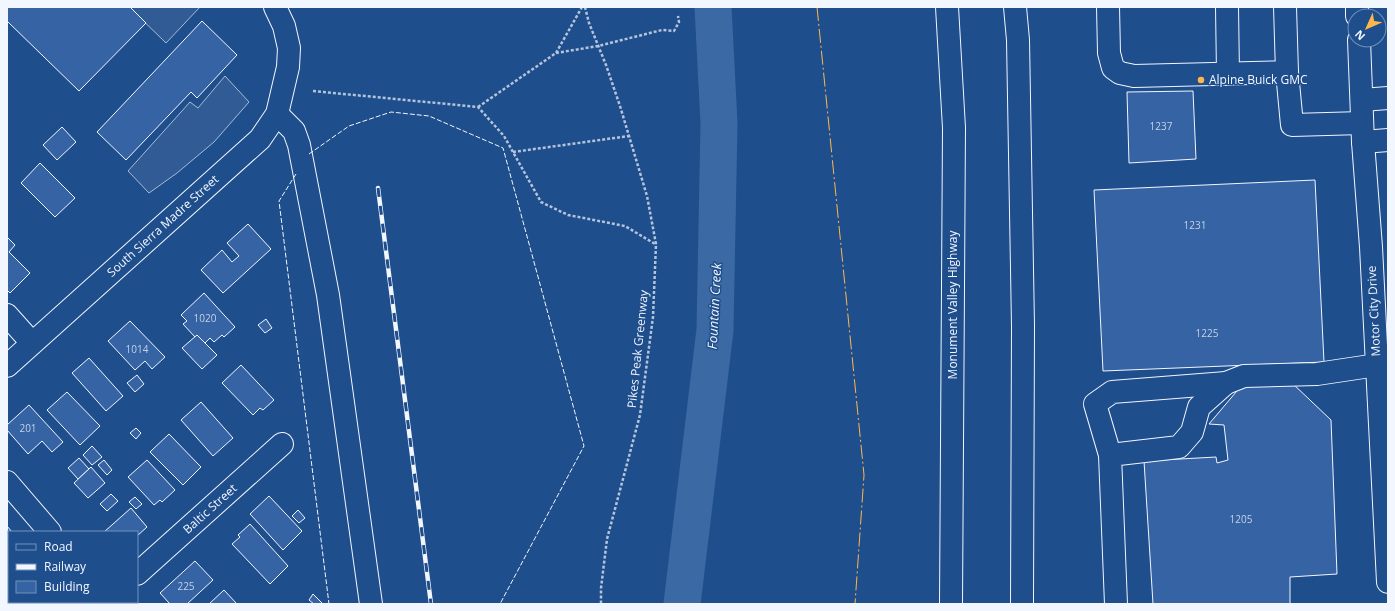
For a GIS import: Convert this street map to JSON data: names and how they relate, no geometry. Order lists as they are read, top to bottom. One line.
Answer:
{"streets":{"main road":["South Sierra Madre Street","Monument Valley Highway","Motor City Drive","Baltic Street"],"path":["Pikes Peak Greenway"]},"water":["Fountain Creek"],"places":["Alpine Buick GMC"],"house_numbers":["1237","1231","1020","1225","1014","201","1205","225"],"legend":["Road","Railway","Building"],"north":"bottom left"}
